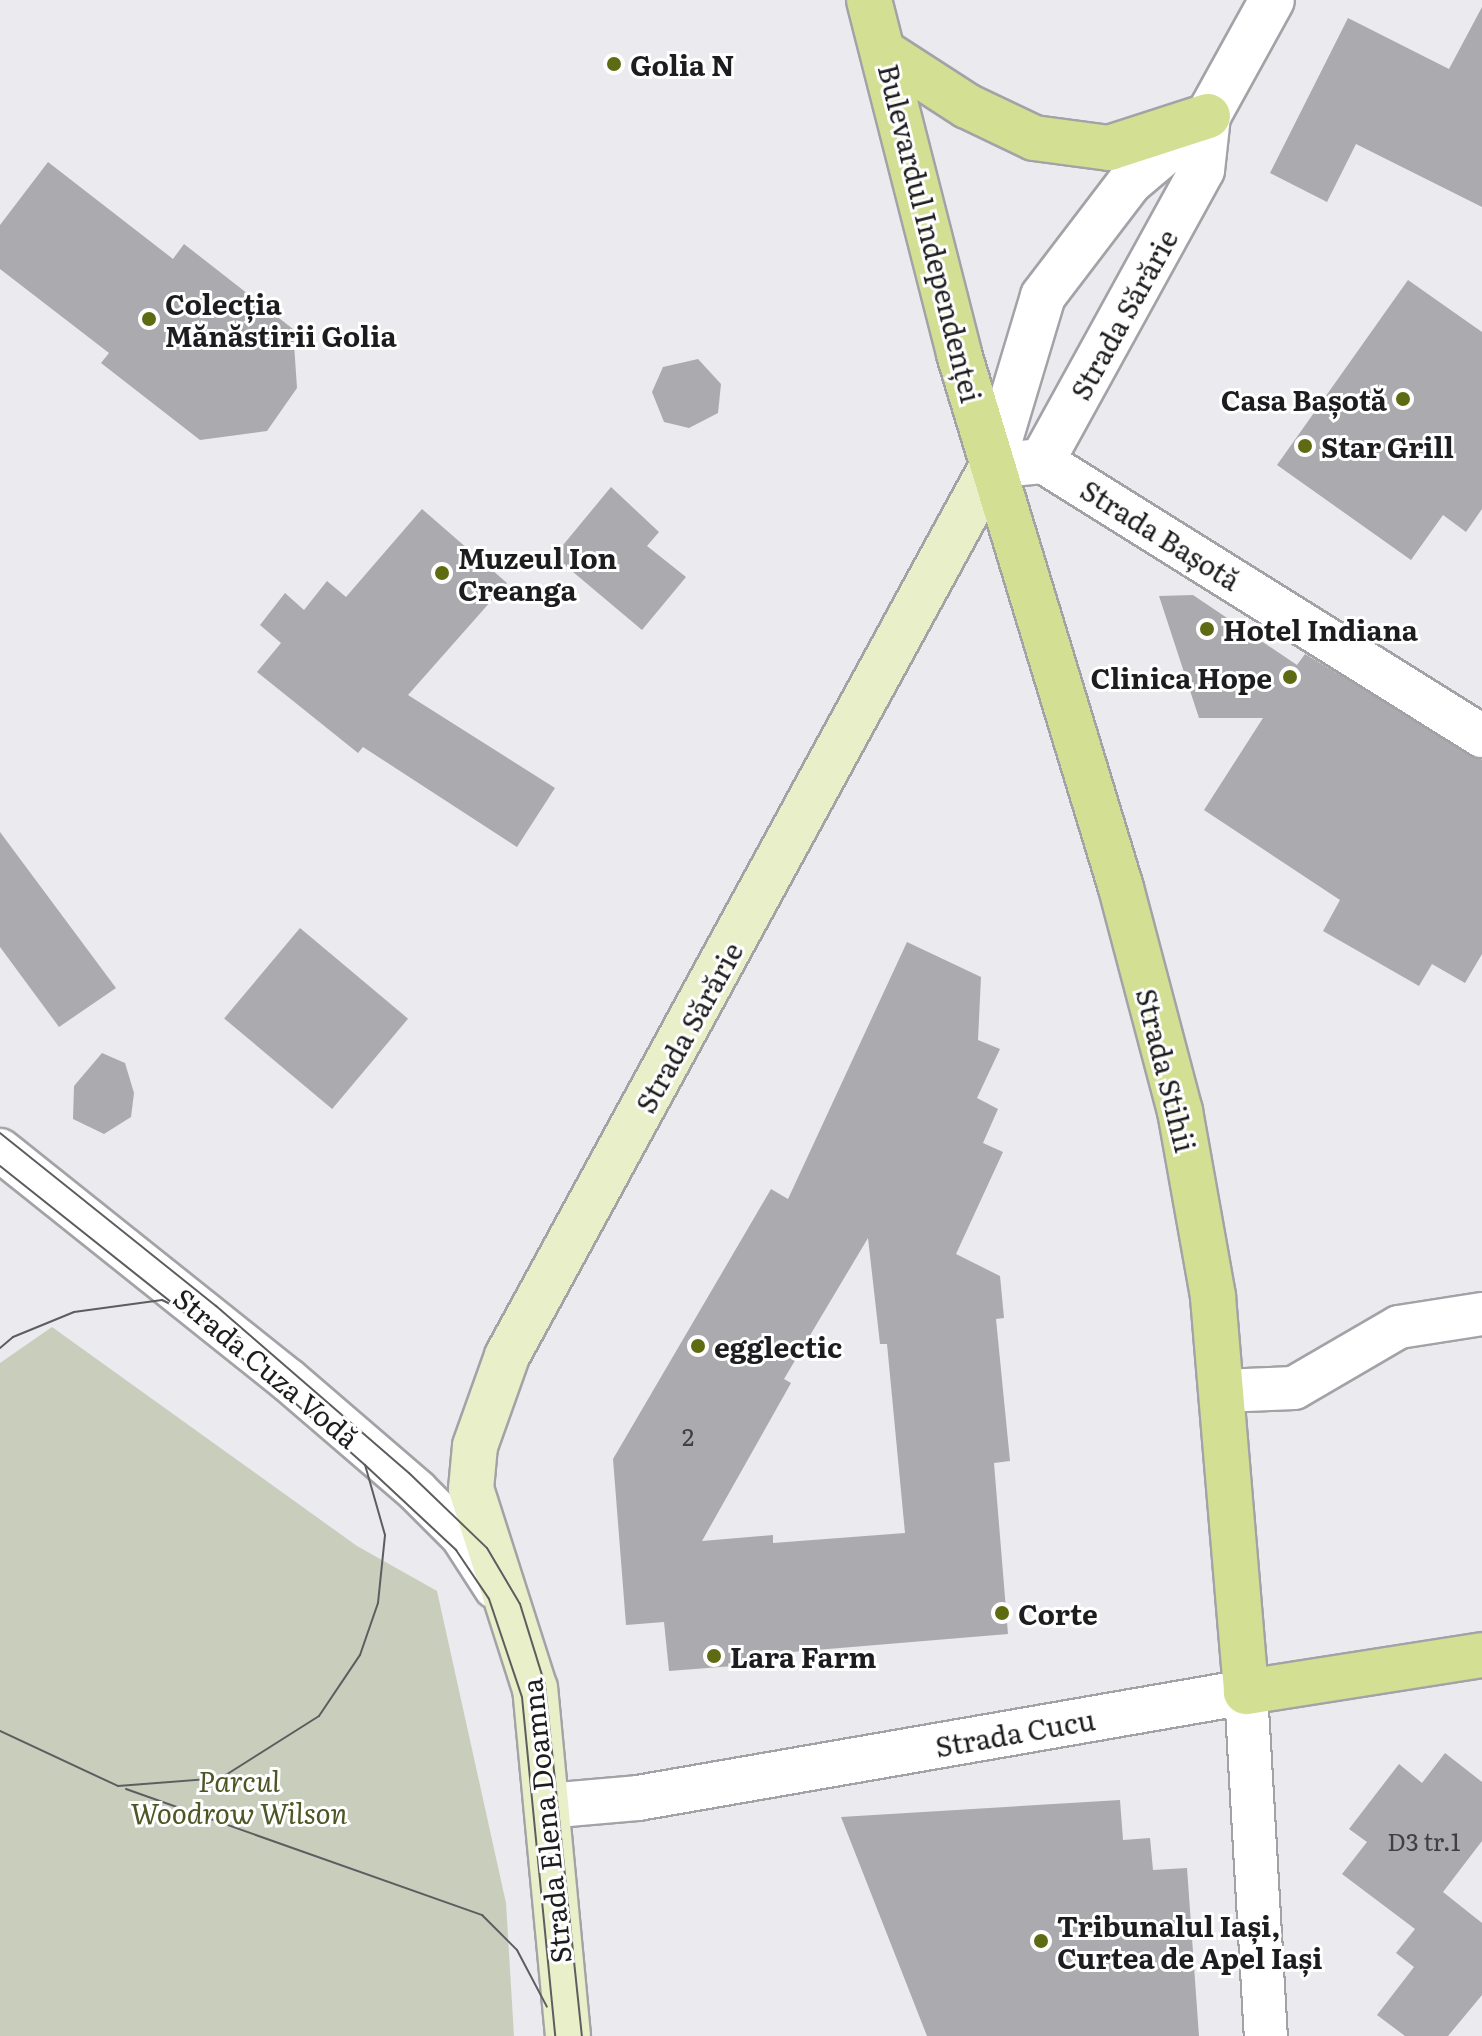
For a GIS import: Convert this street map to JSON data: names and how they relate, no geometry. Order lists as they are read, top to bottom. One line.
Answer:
{"streets":{"main road":["Bulevardul Independenței","Strada Sărărie","Strada Stihii","Strada Cucu","Strada Elena Doamna"],"street":["Strada Bașotă","Strada Cuza Vodă"]},"crossings":[["Bulevardul Independenței","Strada Sărărie"],["Bulevardul Independenței","Strada Stihii"],["Strada Sărărie","Strada Bașotă"],["Strada Sărărie","Strada Stihii"],["Strada Sărărie","Strada Cuza Vodă"],["Strada Sărărie","Strada Elena Doamna"],["Strada Stihii","Strada Cucu"],["Strada Cuza Vodă","Strada Elena Doamna"],["Strada Cucu","Strada Elena Doamna"]],"parks":["Parcul Woodrow Wilson"],"places":["Golia N","Colecția Mănăstirii Golia","Casa Bașotă","Star Grill","Muzeul Ion Creanga","Hotel Indiana","Clinica Hope","egglectic","Corte","Lara Farm","Tribunalul Iași, Curtea de Apel Iași"],"house_numbers":["2","D3 tr.1"]}
